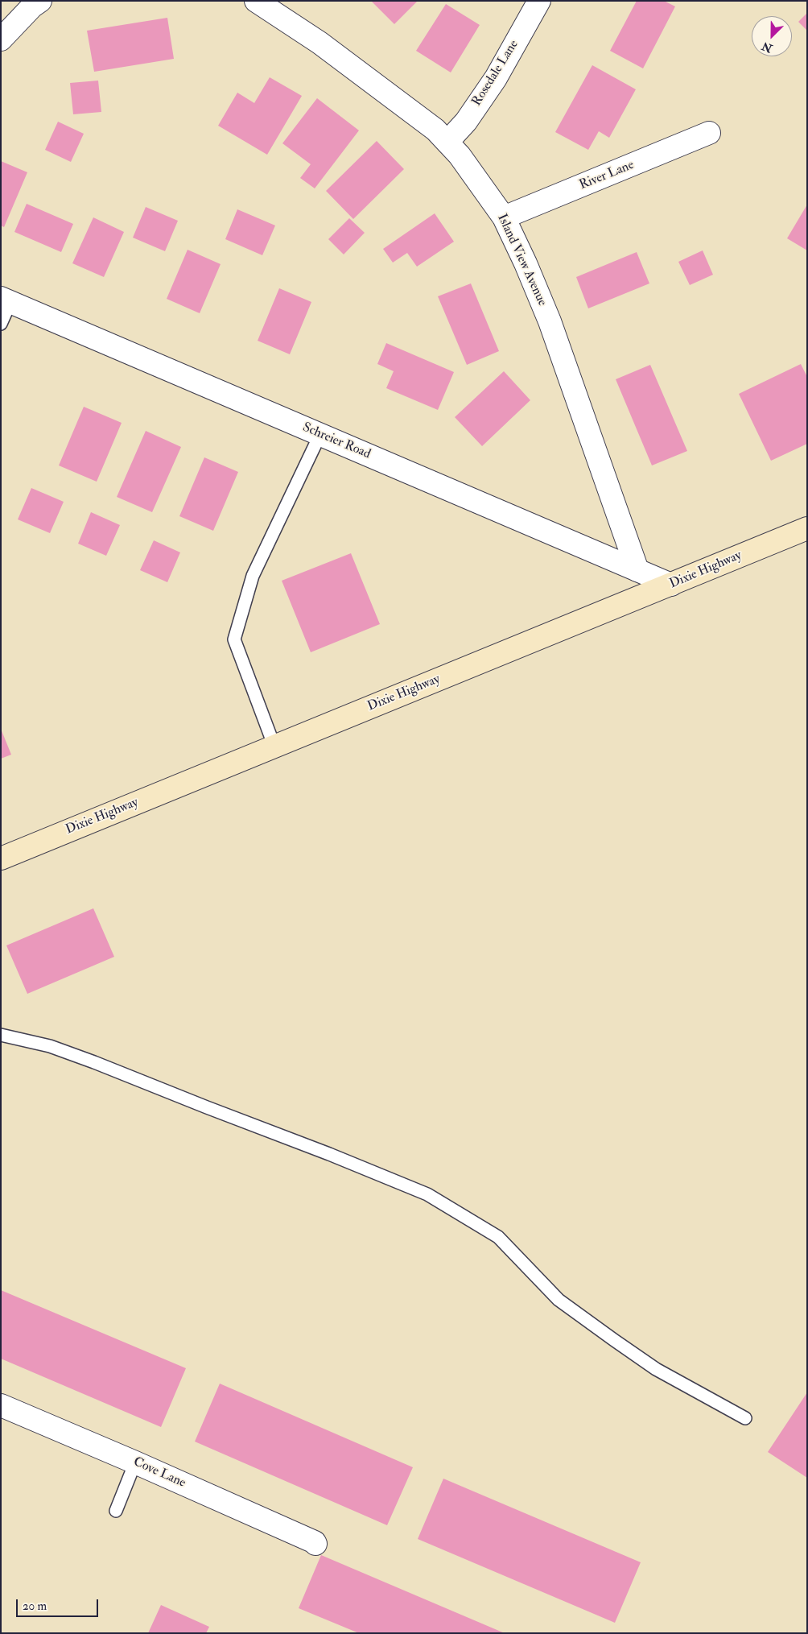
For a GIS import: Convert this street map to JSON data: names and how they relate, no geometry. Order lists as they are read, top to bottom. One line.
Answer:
{"streets":{"main road":["Dixie Highway"],"street":["Rosedale Lane","River Lane","Island View Avenue","Schreier Road","Cove Lane"]},"crossings":[["Rosedale Lane","Island View Avenue"],["River Lane","Island View Avenue"],["Island View Avenue","Schreier Road"],["Schreier Road","Dixie Highway"]],"scale_bar":"20 m","north":"bottom left"}
